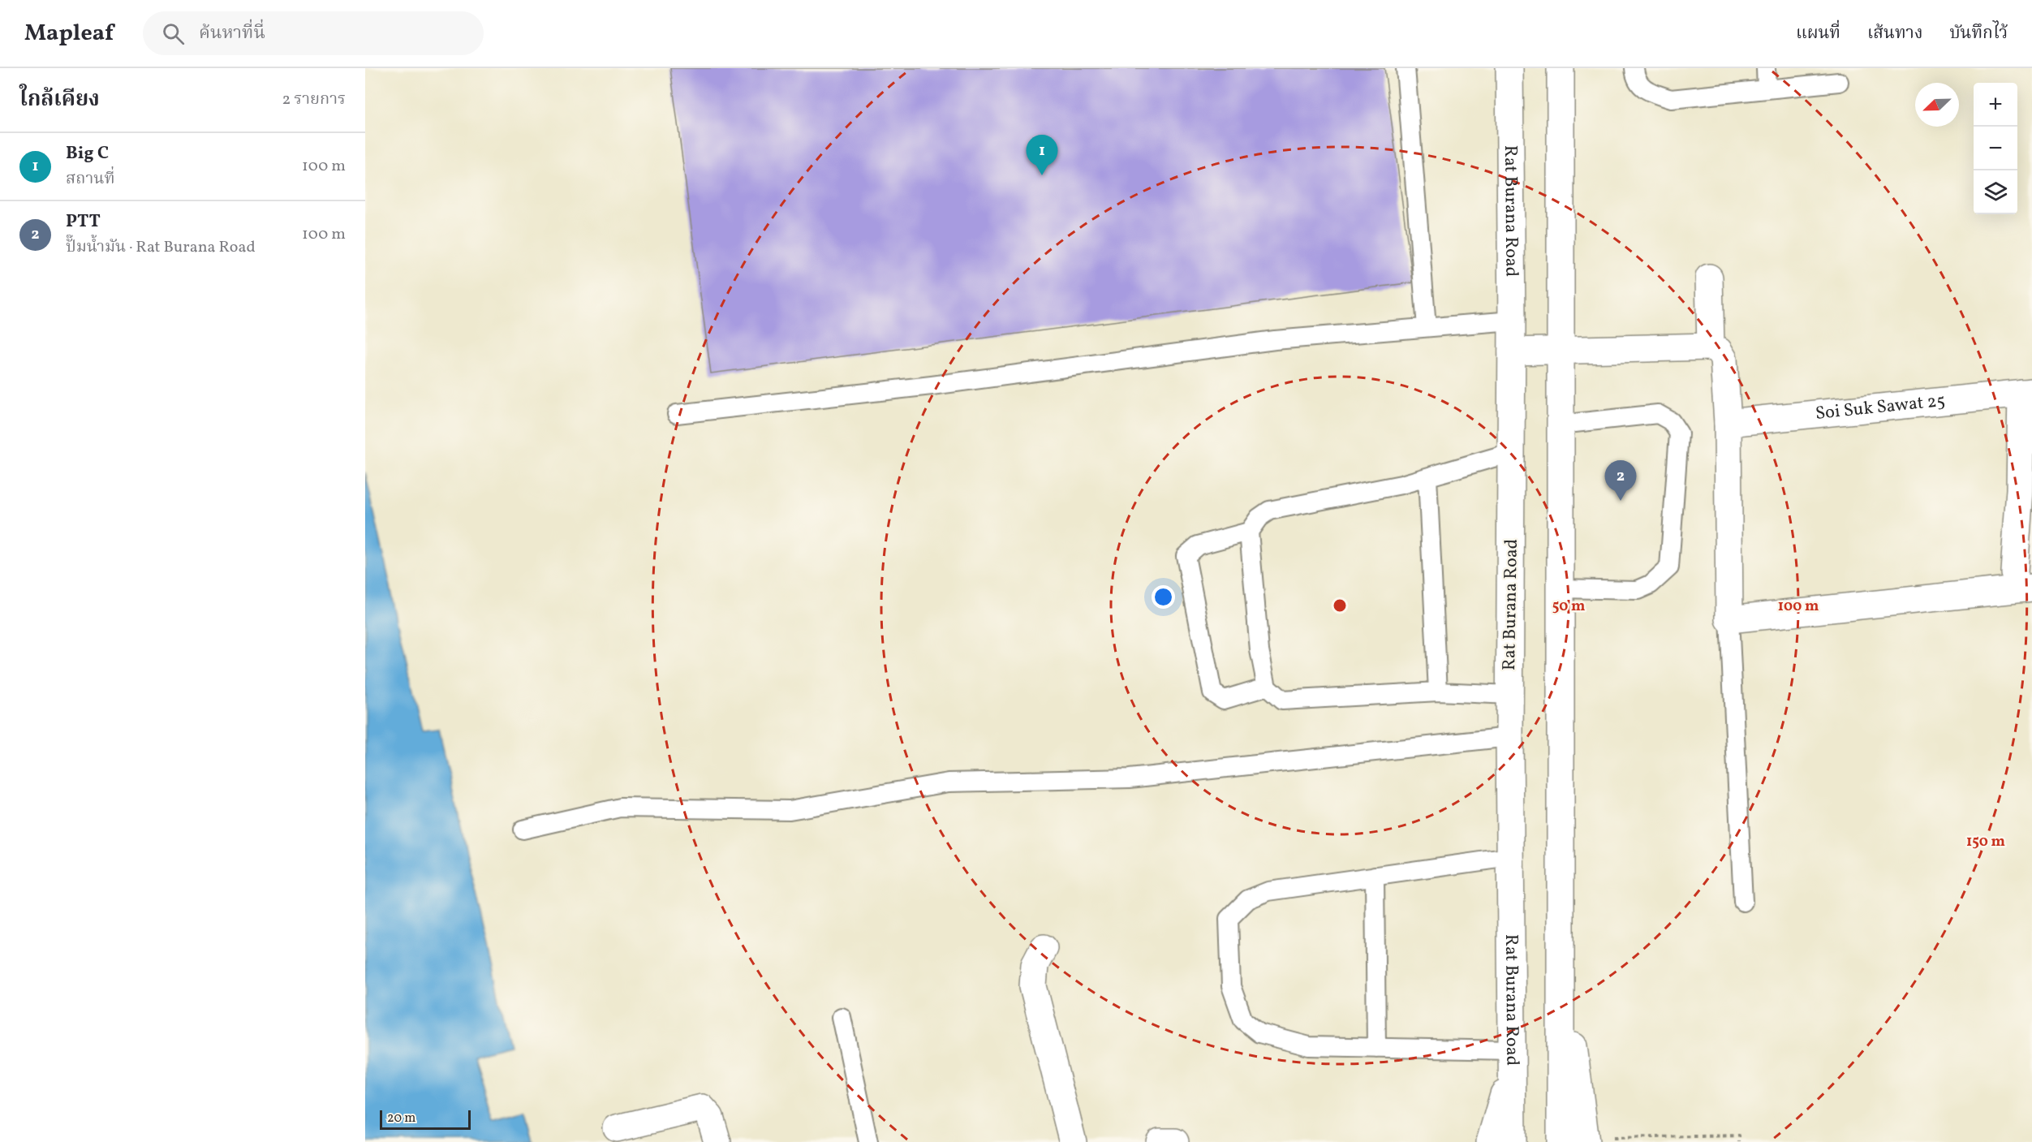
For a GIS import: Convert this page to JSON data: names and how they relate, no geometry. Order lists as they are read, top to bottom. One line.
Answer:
{"streets":{"main road":["Rat Burana Road","Soi Suk Sawat 25"]},"scale_bar":"20 m","north":"bottom left","page":{"header":"Mapleaf","search":"ค้นหาที่นี่","nav":["แผนที่","เส้นทาง","บันทึกไว้"],"heading":["ใกล้เคียง","2 รายการ"],"map_buttons":["+","−"],"list":[{"mark":"1","name":"Big C","note":"สถานที่","value":"100 m"},{"mark":"2","name":"PTT","note":"ปั๊มน้ำมัน · Rat Burana Road","value":"100 m"}],"pins":["1","2"],"scale":"20 m"},"rings":["50 m","100 m","150 m"]}
